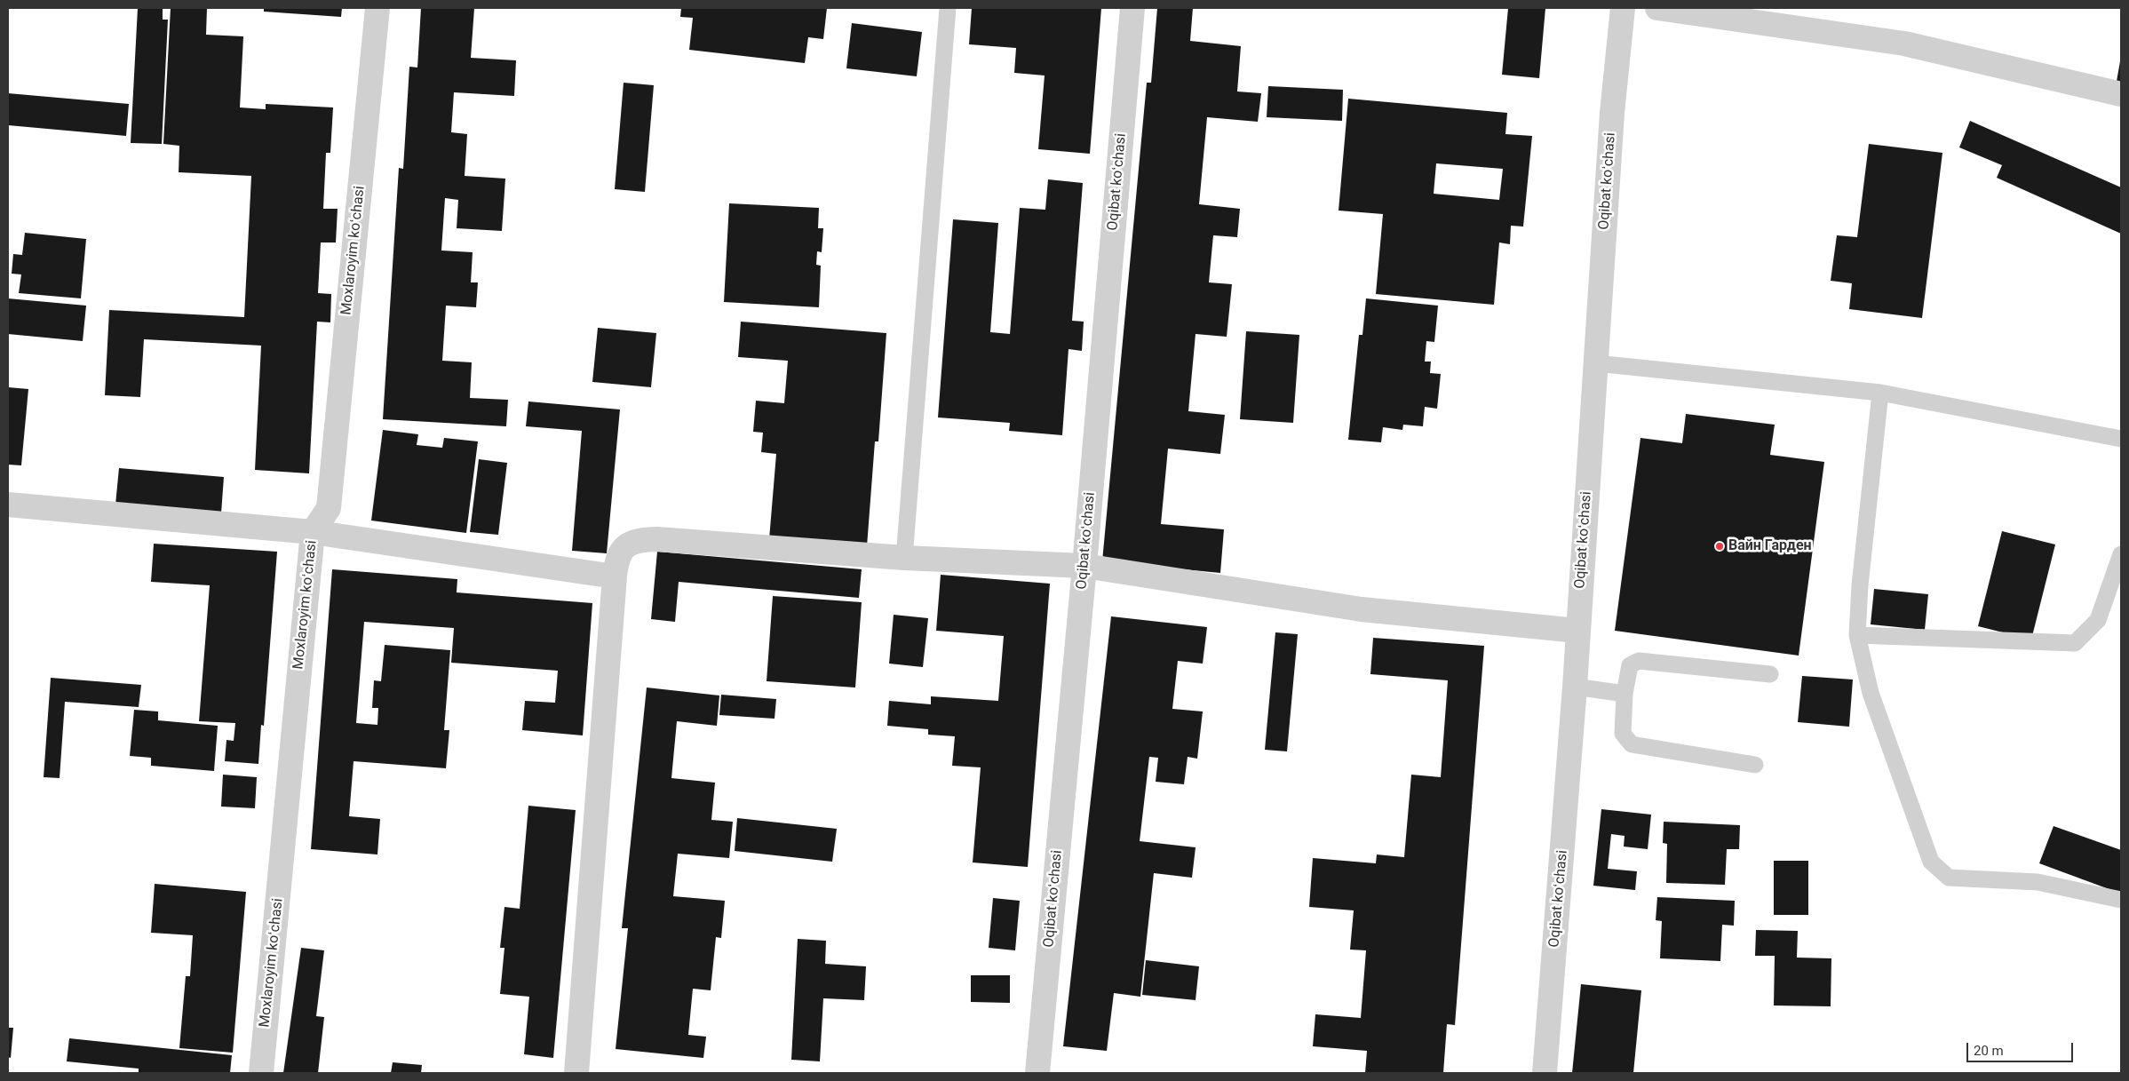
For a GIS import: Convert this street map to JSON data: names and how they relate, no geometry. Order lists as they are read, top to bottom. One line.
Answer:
{"streets":{"street":["Oqibat koʻchasi","Moxlaroyim koʻchasi"]},"places":["Вайн Гарден"],"scale_bar":"20 m"}
